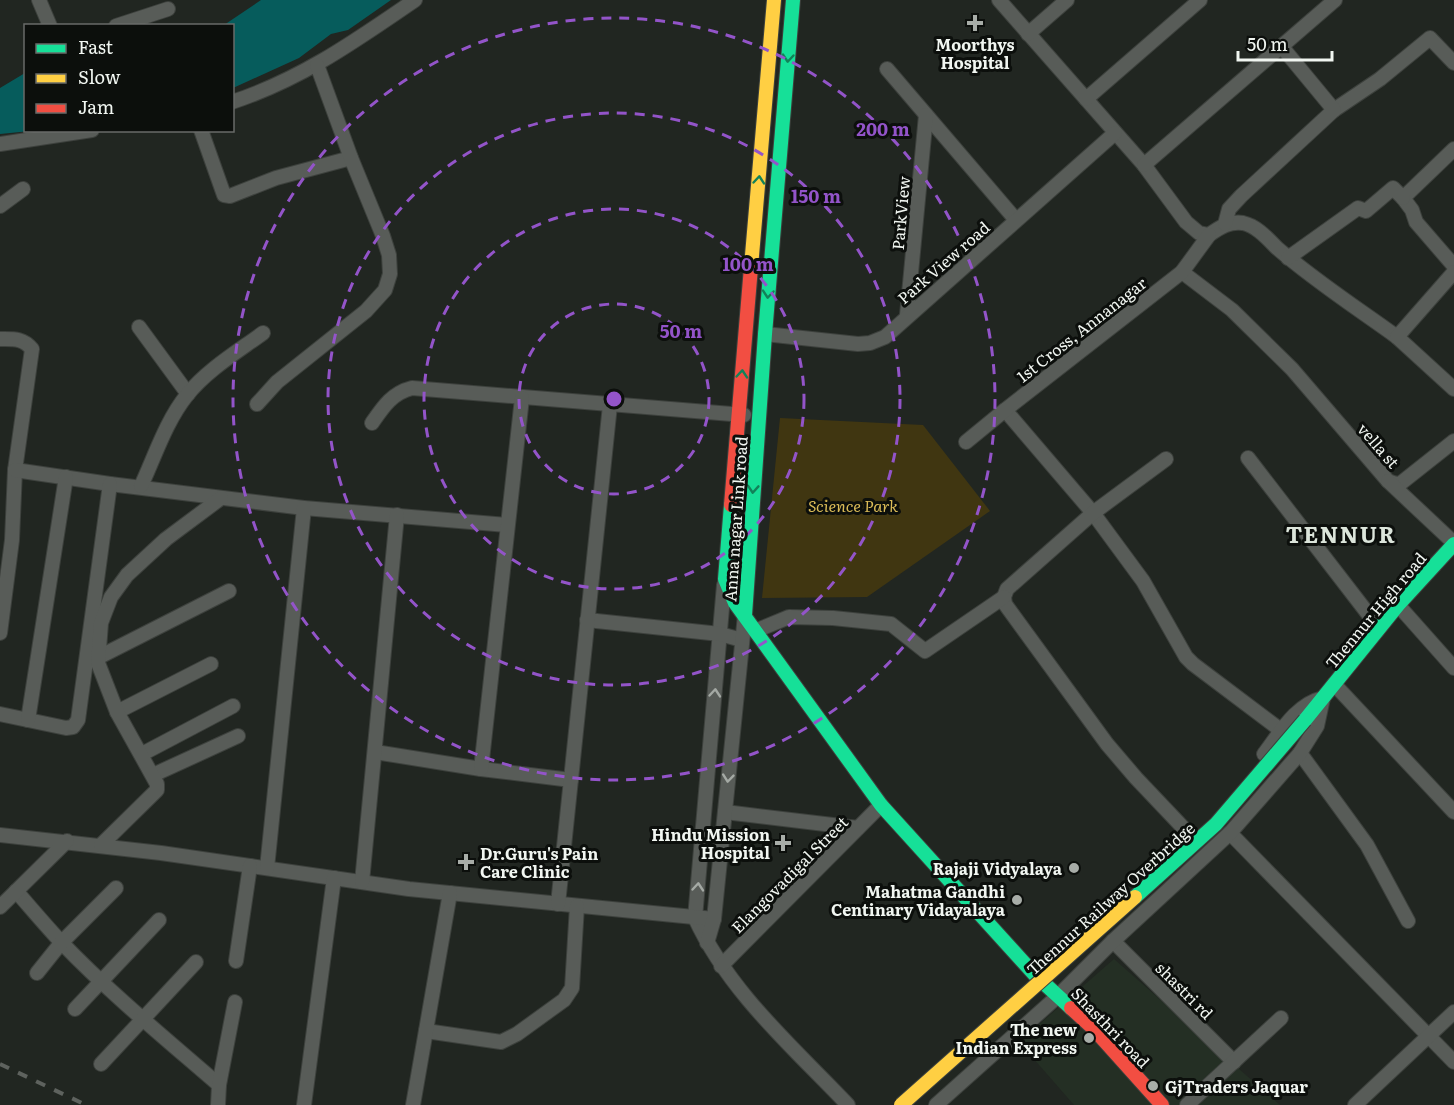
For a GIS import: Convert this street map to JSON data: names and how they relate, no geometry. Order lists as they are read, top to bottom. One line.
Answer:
{"streets":{"main road":["Anna nagar Link road","Thennur High road","Thennur Railway Overbridge","Shasthri road"],"street":["ParkView","Park View road","1st Cross, Annanagar","vella st","Elangovadigal Street","shastri rd"]},"crossings":[["ParkView","Park View road"],["Park View road","Anna nagar Link road"],["1st Cross, Annanagar","vella st"],["Anna nagar Link road","Elangovadigal Street"],["Anna nagar Link road","Shasthri road"],["Thennur High road","Thennur Railway Overbridge"]],"districts":["TENNUR"],"parks":["Science Park"],"places":{"health":["Moorthys Hospital","Hindu Mission Hospital","Dr.Guru's Pain Care Clinic"],"other":["Rajaji Vidyalaya","Mahatma Gandhi Centinary Vidayalaya","The new Indian Express","GjTraders Jaquar"]},"legend":["Fast","Slow","Jam"],"scale_bar":"50 m","rings":["200 m","150 m","100 m","50 m"]}
